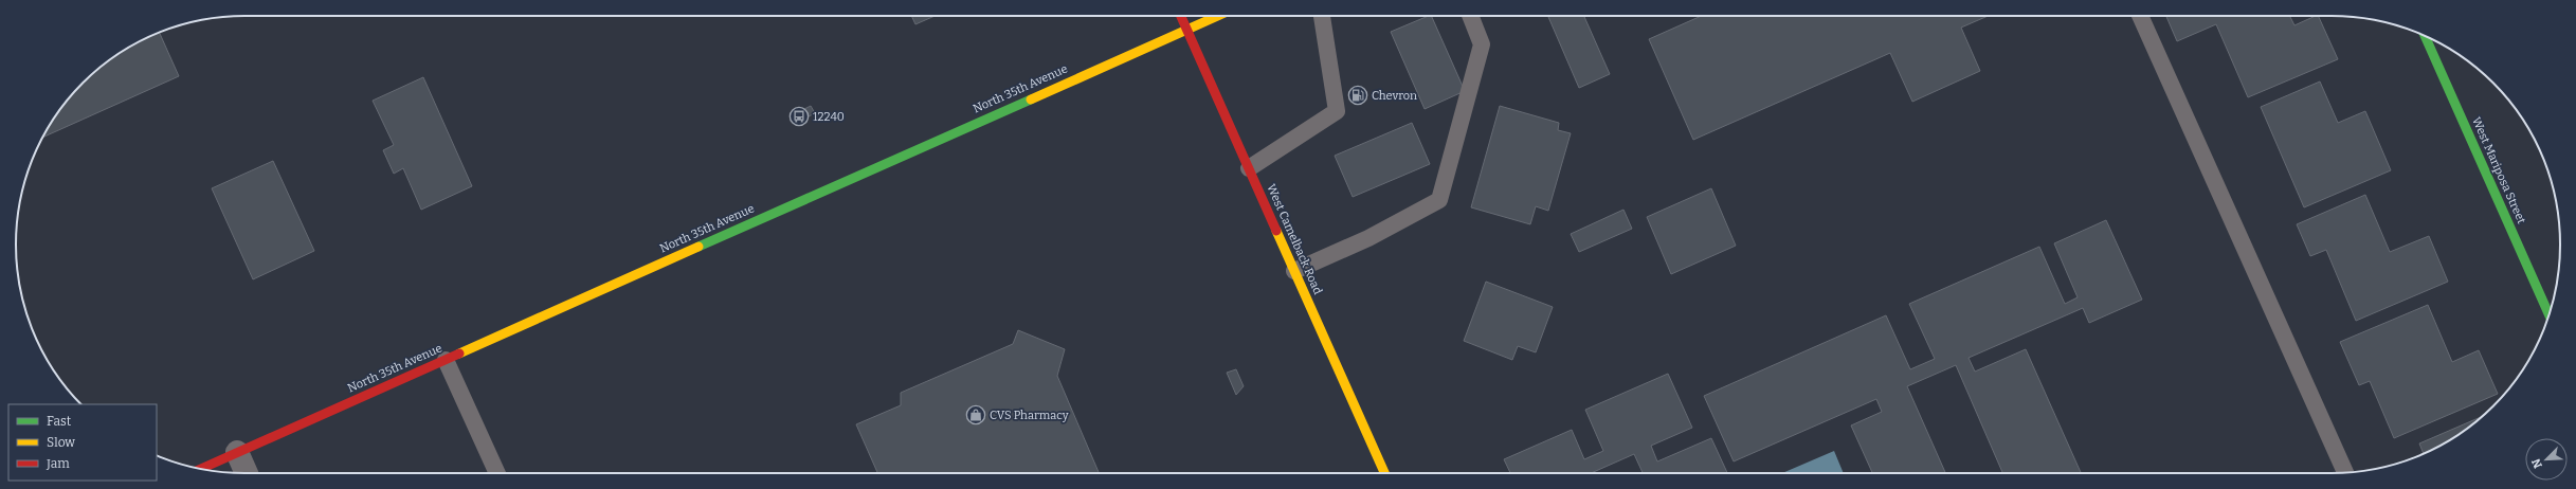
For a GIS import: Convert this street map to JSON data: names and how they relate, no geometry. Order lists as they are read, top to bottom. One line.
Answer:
{"streets":{"main road":["North 35th Avenue","West Mariposa Street","West Camelback Road"]},"crossings":[["North 35th Avenue","West Camelback Road"]],"places":{"fuel station":["Chevron"],"bus stop":["12240"],"shop":["CVS Pharmacy"]},"legend":["Fast","Slow","Jam"],"north":"bottom left"}
